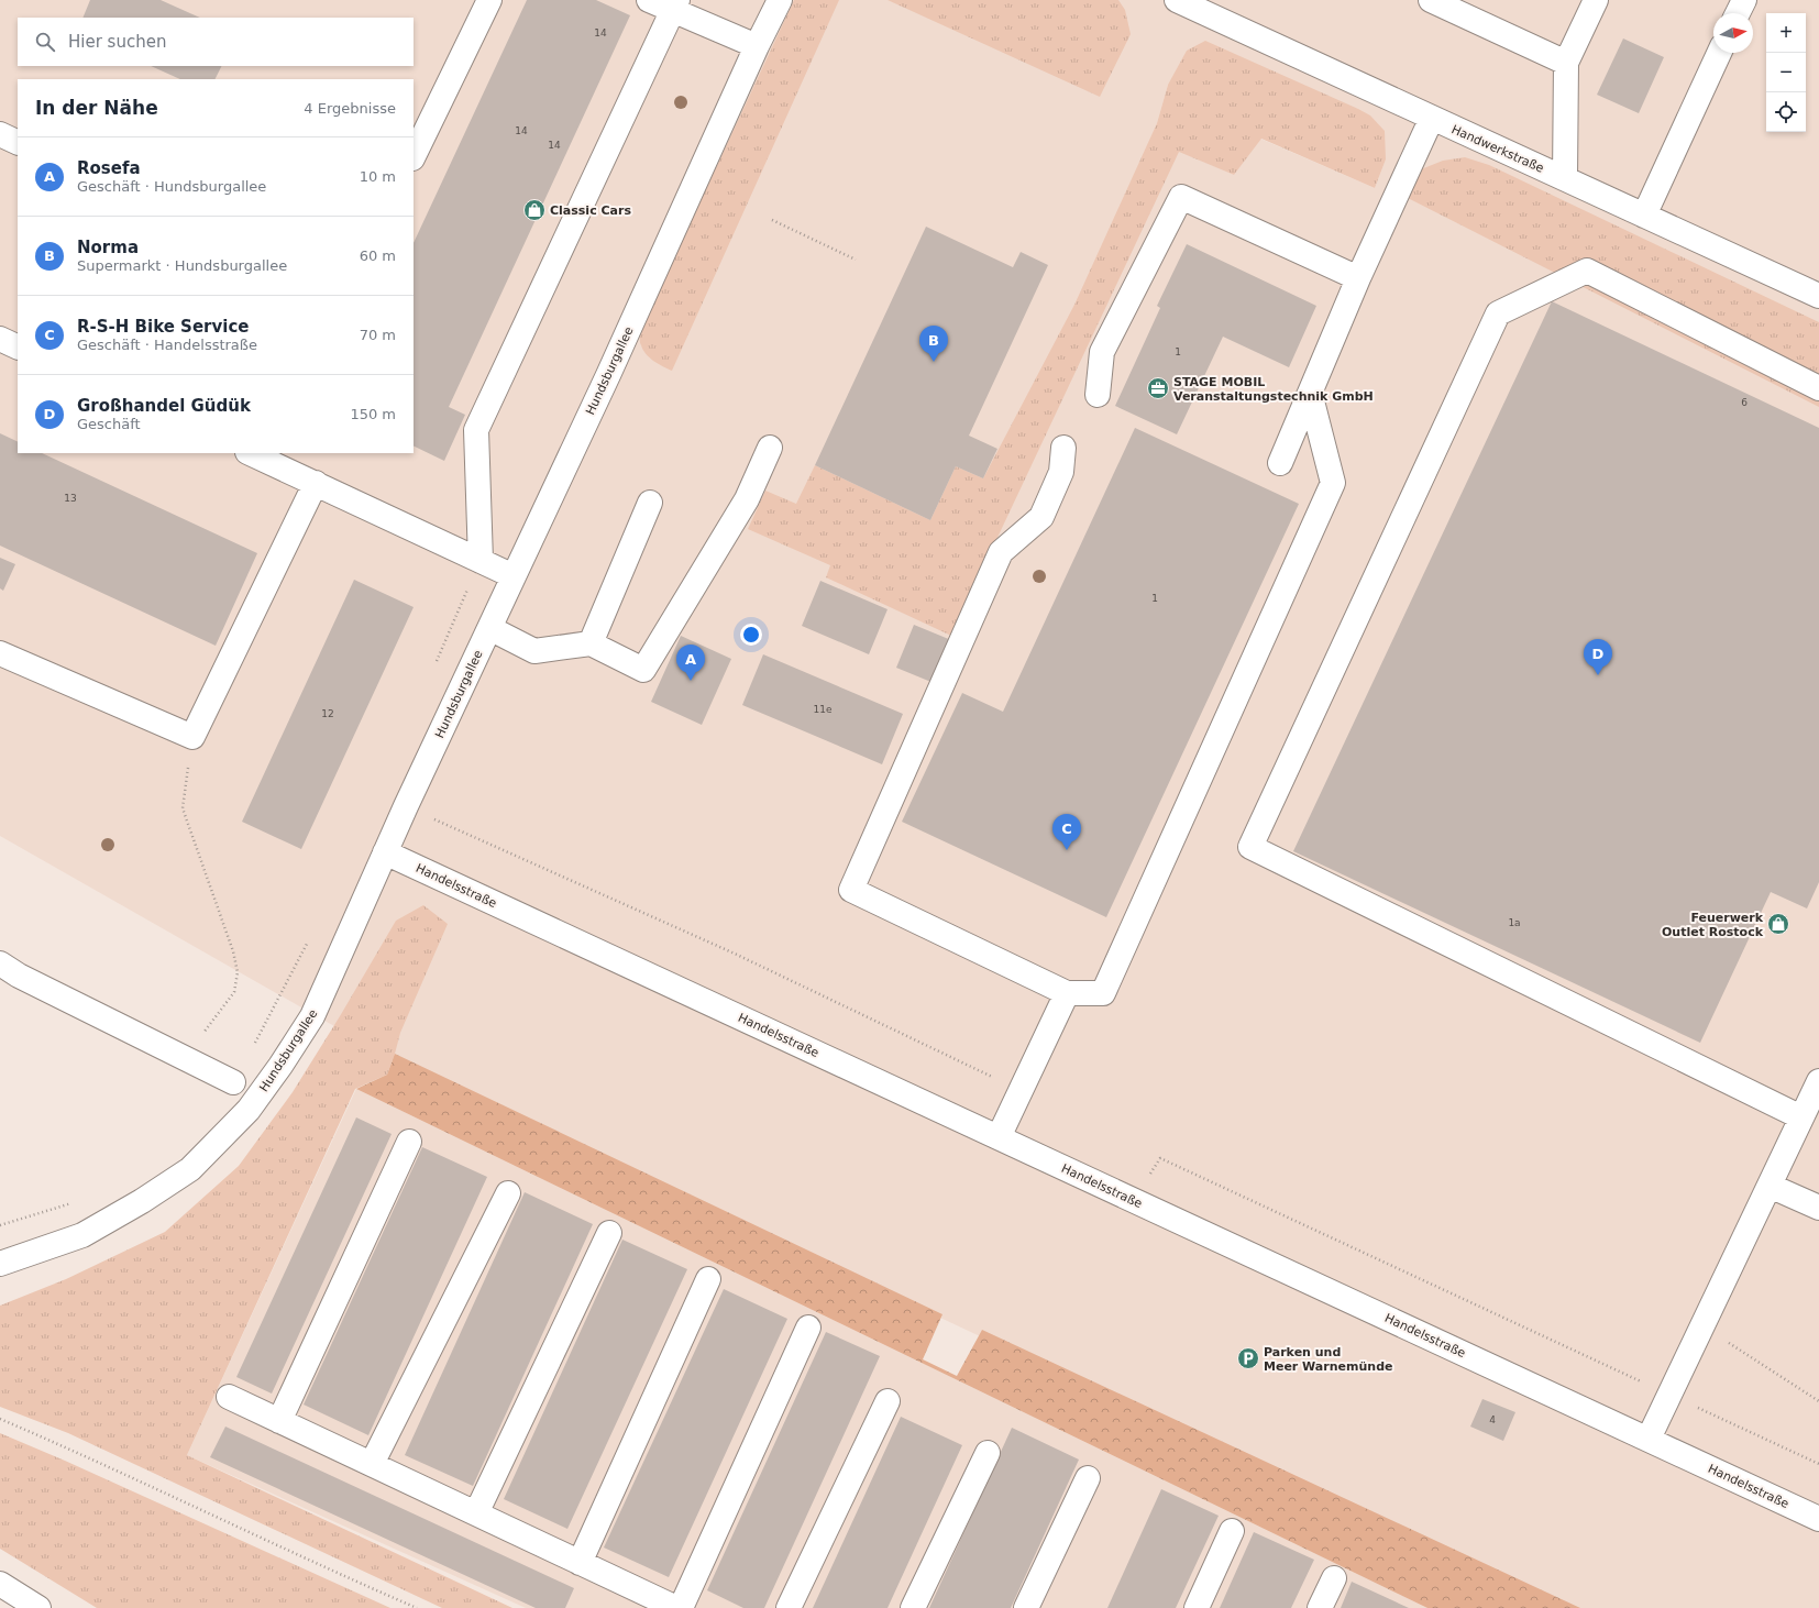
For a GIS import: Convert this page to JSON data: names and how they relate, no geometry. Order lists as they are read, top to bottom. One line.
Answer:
{"streets":{"street":["Handwerkstraße","Hundsburgallee","Handelsstraße"]},"crossings":[["Hundsburgallee","Handelsstraße"]],"places":{"shop":["Classic Cars","Feuerwerk Outlet Rostock"],"office":["STAGE MOBIL Veranstaltungstechnik GmbH"],"parking":["Parken und Meer Warnemünde"]},"house_numbers":["14","14","14","1","6","13","1","11e","12","1a","4"],"north":"right","page":{"map_buttons":["+","−"],"search":"Hier suchen","heading":["In der Nähe","4 Ergebnisse"],"list":[{"mark":"A","name":"Rosefa","note":"Geschäft · Hundsburgallee","value":"10 m"},{"mark":"B","name":"Norma","note":"Supermarkt · Hundsburgallee","value":"60 m"},{"mark":"C","name":"R-S-H Bike Service","note":"Geschäft · Handelsstraße","value":"70 m"},{"mark":"D","name":"Großhandel Güdük","note":"Geschäft","value":"150 m"}],"pins":["B","D","A","C"]}}
